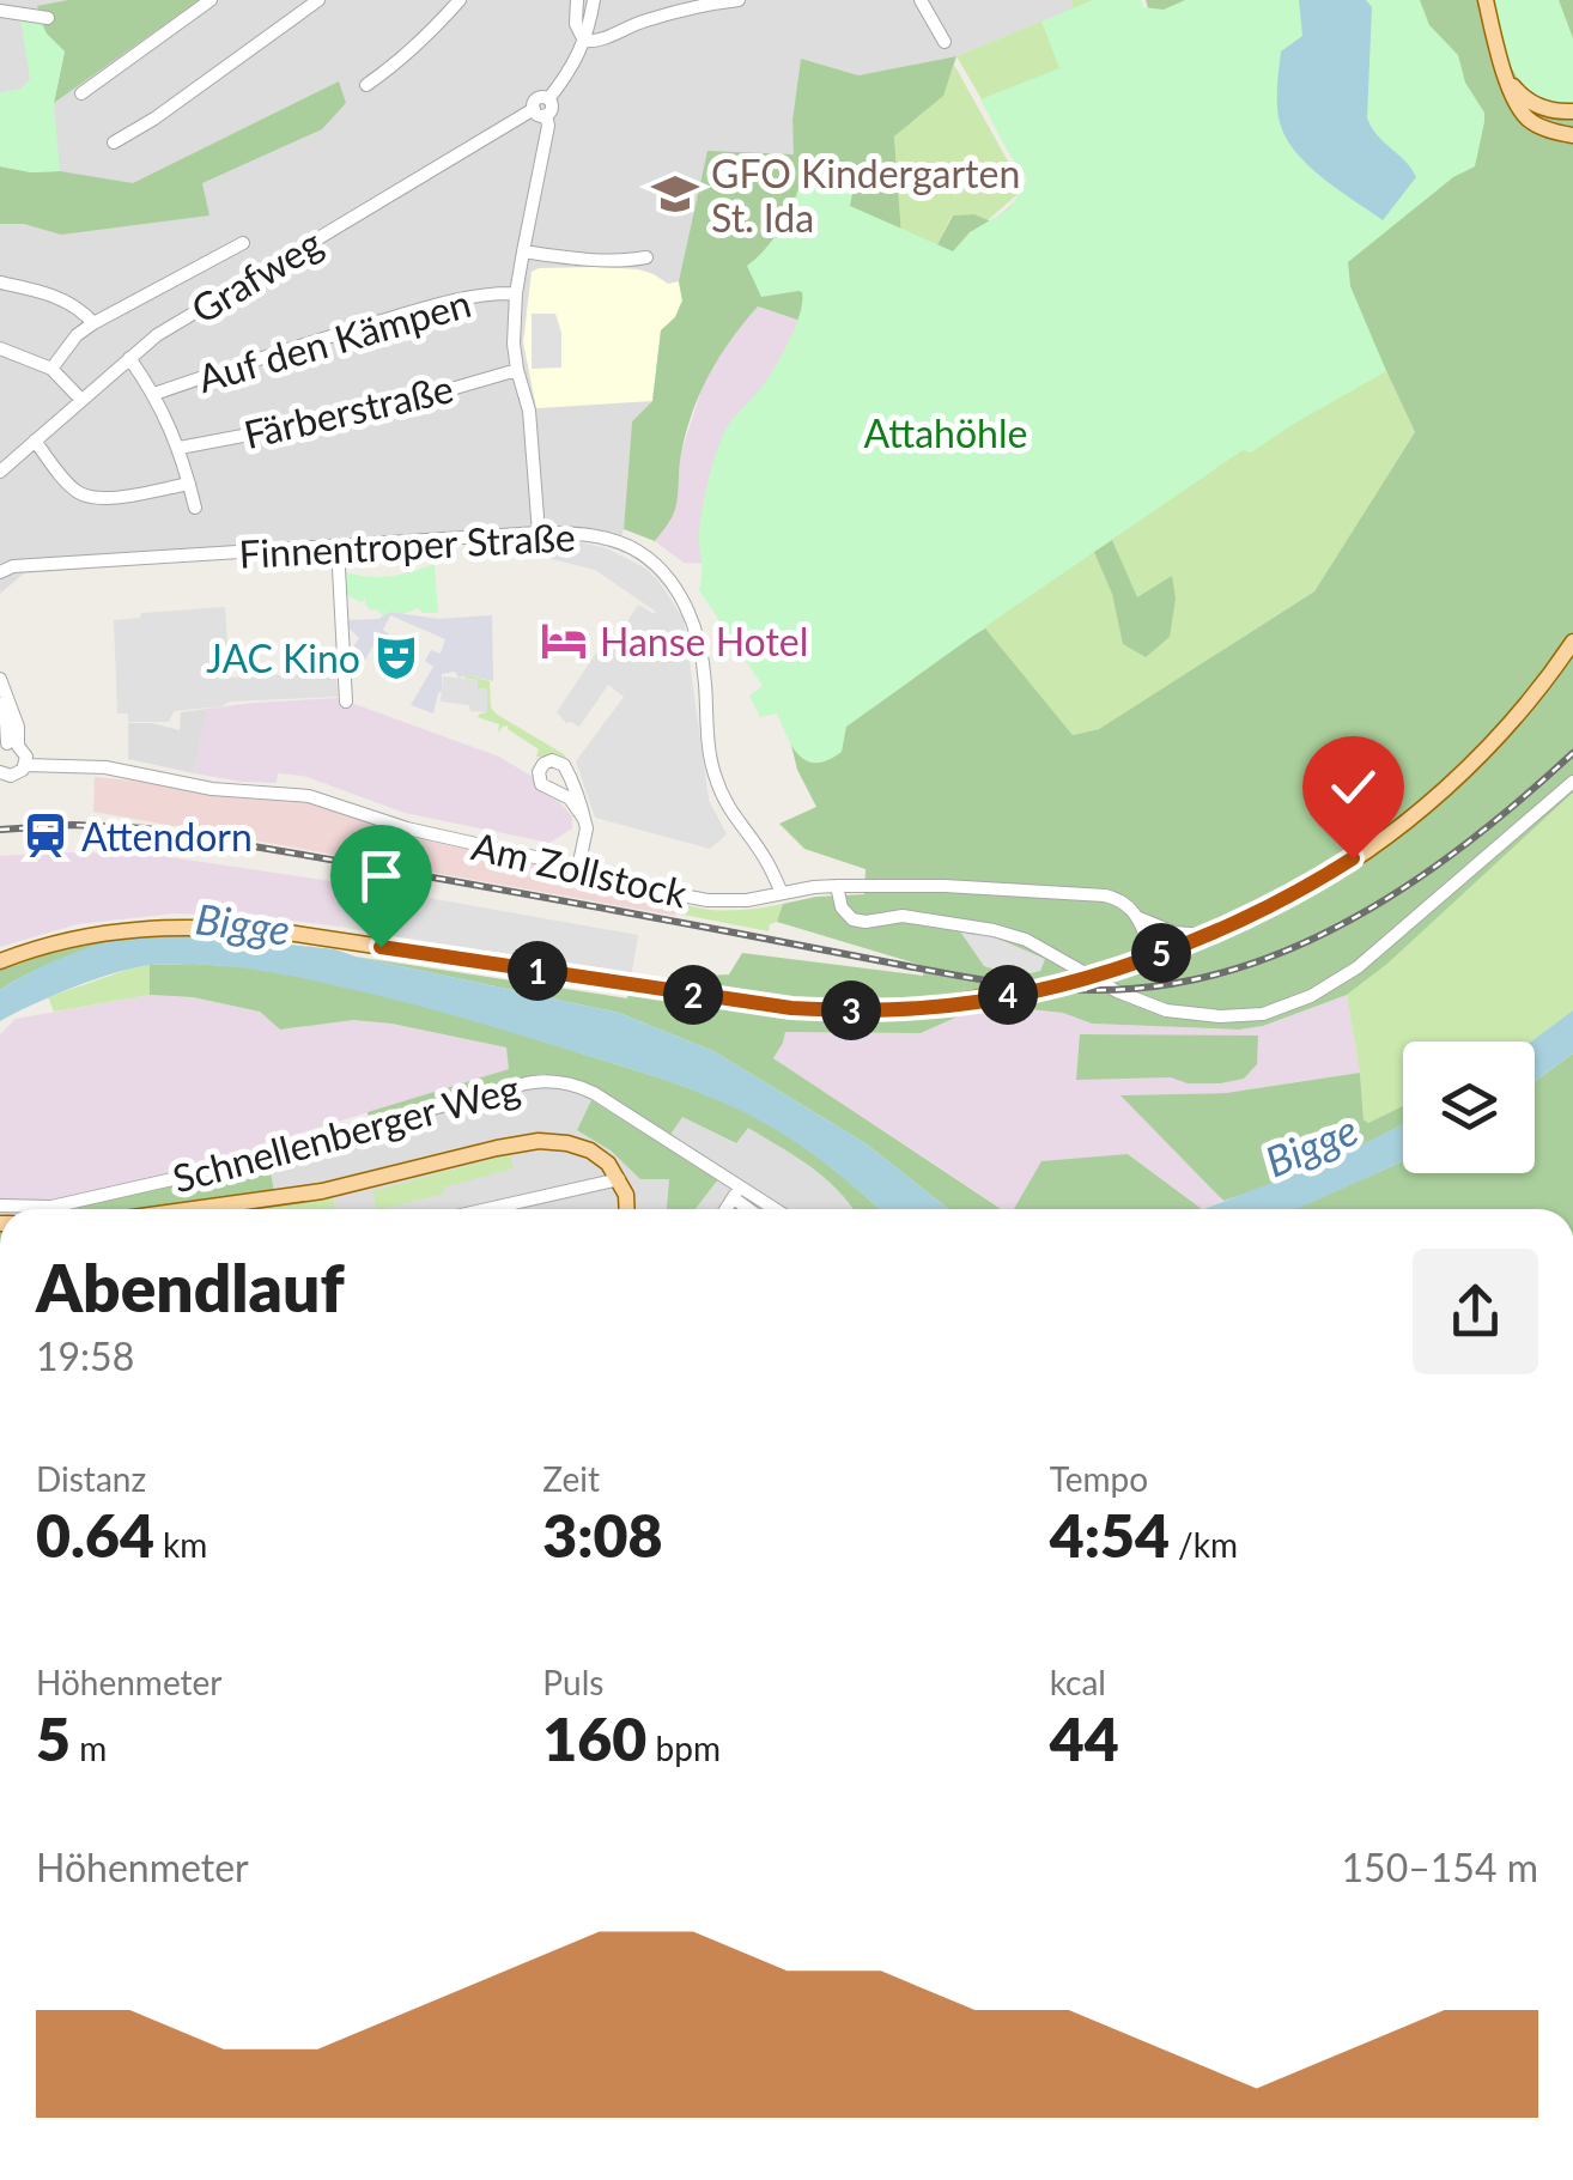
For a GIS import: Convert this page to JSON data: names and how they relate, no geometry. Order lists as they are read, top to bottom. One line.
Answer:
{"streets":{"street":["Grafweg","Auf den Kämpen","Färberstraße","Finnentroper Straße","Am Zollstock","Schnellenberger Weg"]},"crossings":[["Grafweg","Auf den Kämpen"],["Auf den Kämpen","Färberstraße"],["Finnentroper Straße","Am Zollstock"]],"water":["Bigge"],"parks":["Attahöhle"],"places":{"school or university":["GFO Kindergarten St. Ida"],"hotel":["Hanse Hotel"],"theatre":["JAC Kino"],"station":["Attendorn"]},"page":{"pins":["5","1","2","4","3"],"heading":["Abendlauf","19:58"],"stats":[["Distanz","0.64 km"],["Zeit","3:08"],["Tempo","4:54 /km"],["Höhenmeter","5 m"],["Puls","160 bpm"],["kcal","44"]],"chart":["Höhenmeter","150–154 m"]}}
